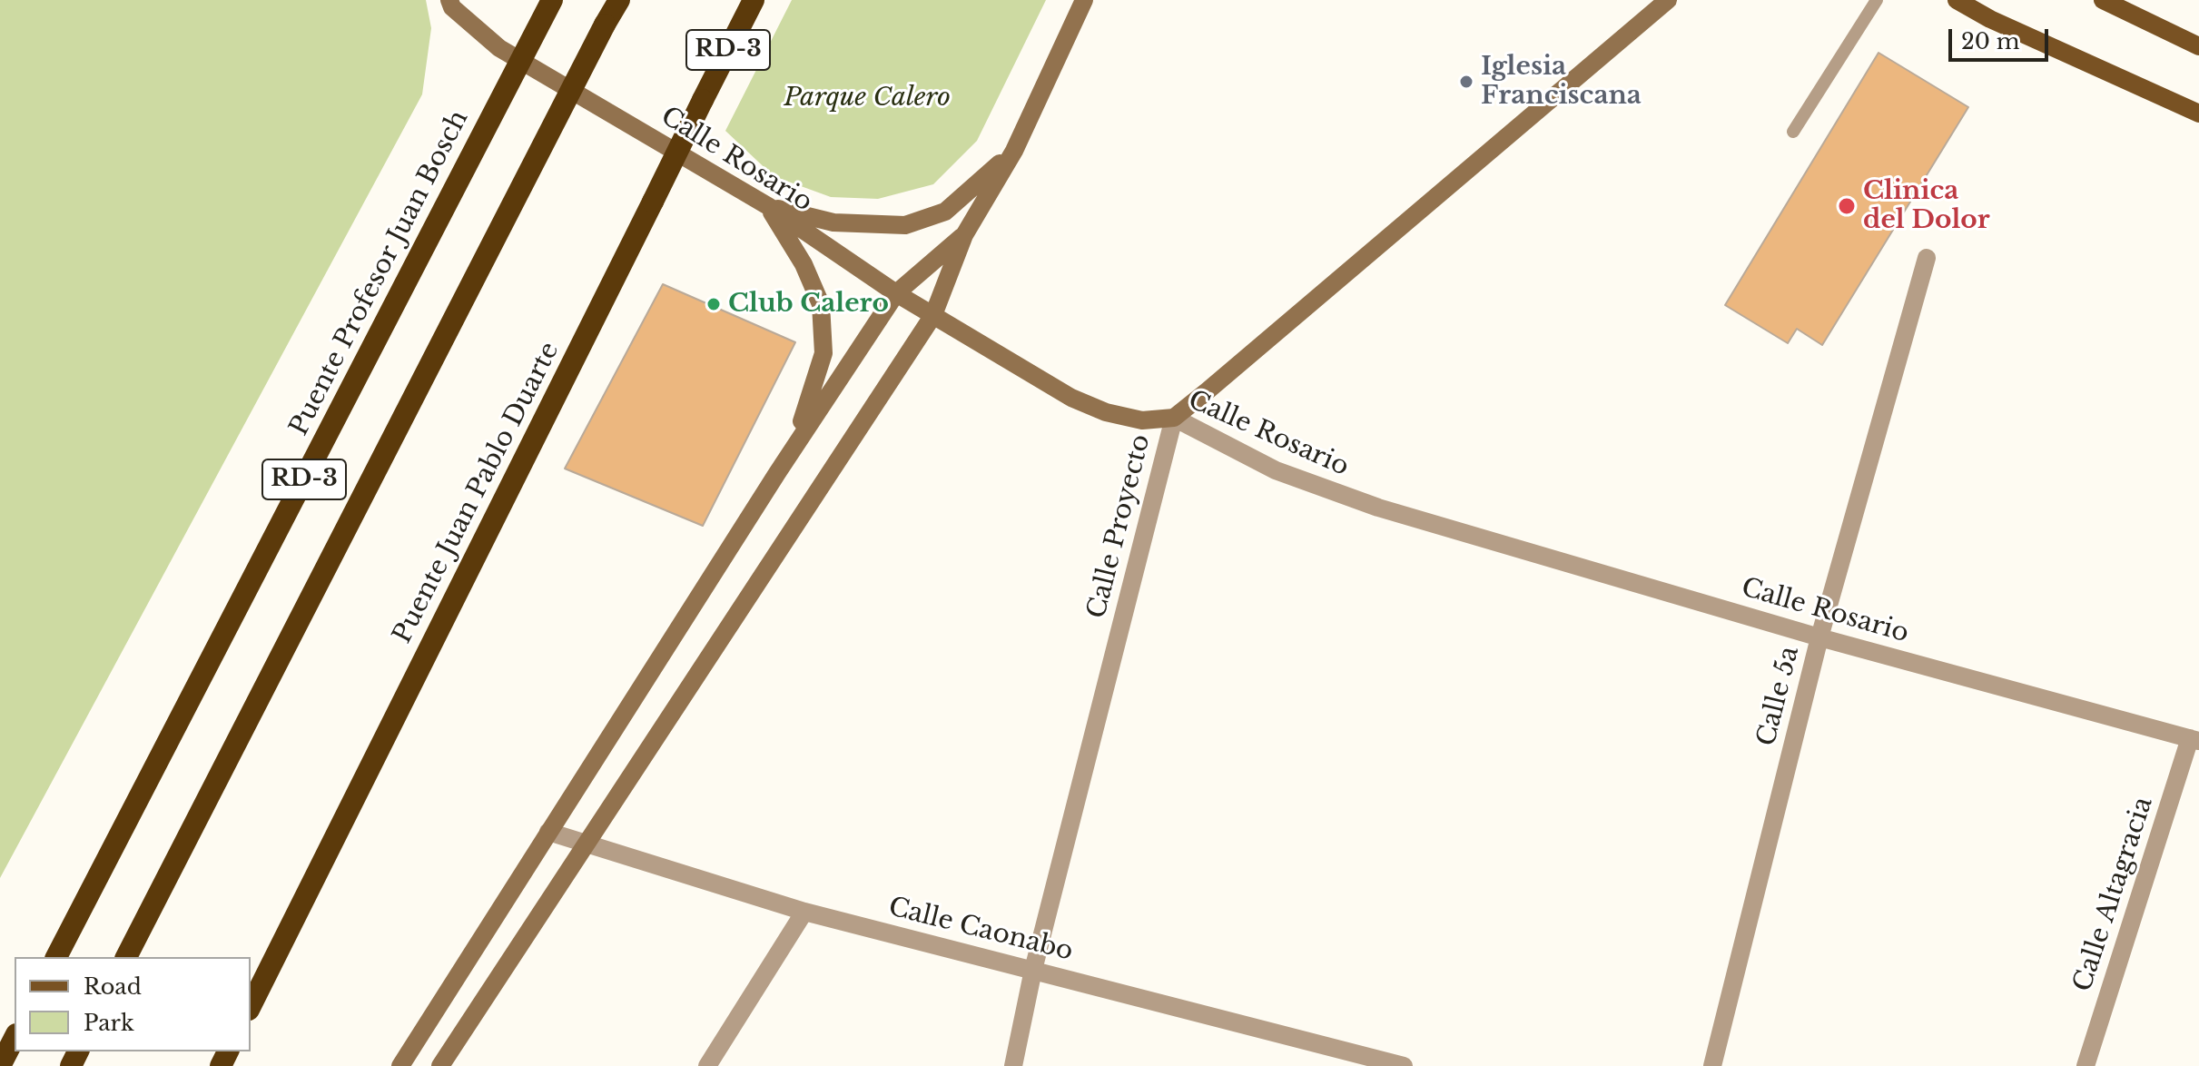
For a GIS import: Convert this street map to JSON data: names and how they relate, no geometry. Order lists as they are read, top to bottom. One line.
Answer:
{"streets":{"highway":["RD-3","Puente Profesor Juan Bosch","Puente Juan Pablo Duarte"],"main road":["Calle Rosario","Calle Proyecto"],"street":["Calle 5a","Calle Altagracia","Calle Caonabo"]},"crossings":[["Calle Rosario","Calle Proyecto"],["Calle Rosario","Calle 5a"],["Calle Rosario","Calle Altagracia"],["Calle Proyecto","Calle Caonabo"]],"parks":["Parque Calero"],"places":["Iglesia Franciscana","Clinica del Dolor","Club Calero"],"legend":["Road","Park"],"scale_bar":"20 m"}
